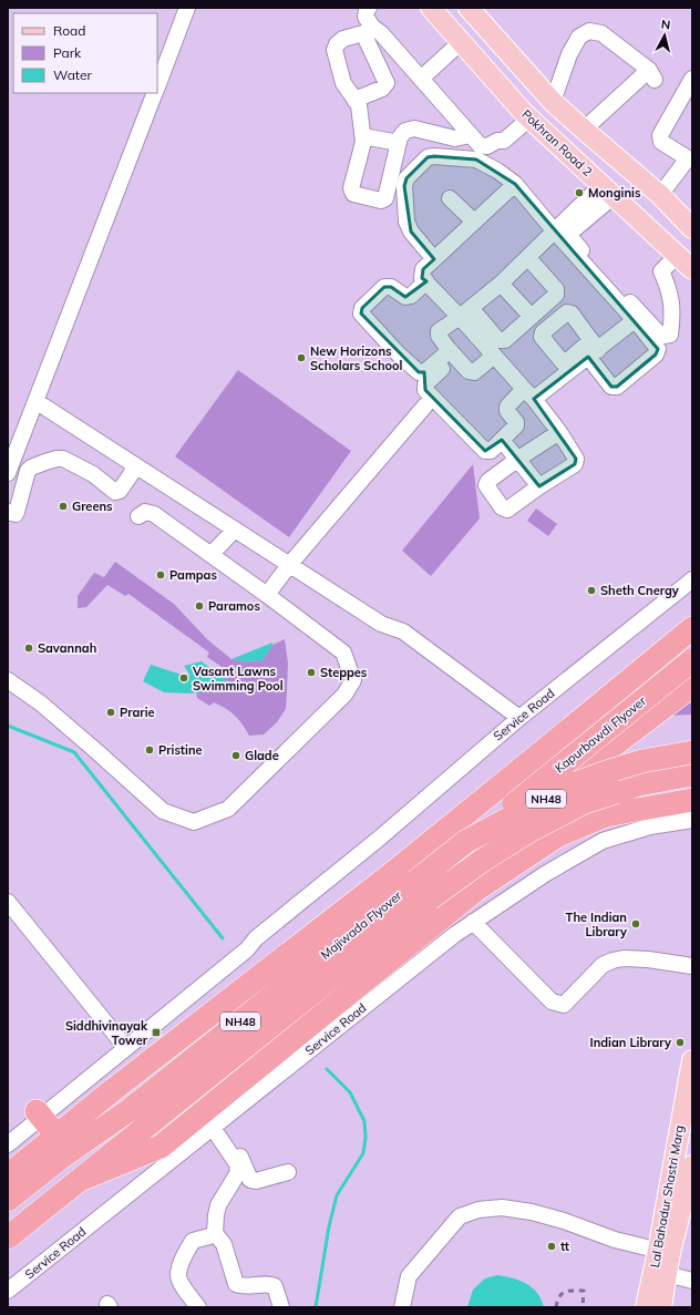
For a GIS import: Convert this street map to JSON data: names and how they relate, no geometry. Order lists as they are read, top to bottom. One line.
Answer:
{"streets":{"highway":["Kapurbawdi Flyover","NH48","Majiwada Flyover"],"main road":["Pokhran Road 2","Lal Bahadur Shastri Marg"],"street":["Service Road"]},"crossings":[["Kapurbawdi Flyover","Majiwada Flyover"],["NH48","Majiwada Flyover"]],"places":{"other":["Monginis","New Horizons Scholars School","Greens","Pampas","Sheth Cnergy","Paramos","Savannah","Steppes","Vasant Lawns Swimming Pool","Prarie","Pristine","Glade","The Indian Library","Indian Library","tt"],"transit":["Siddhivinayak Tower"]},"legend":["Road","Park","Water"],"north":"top"}
